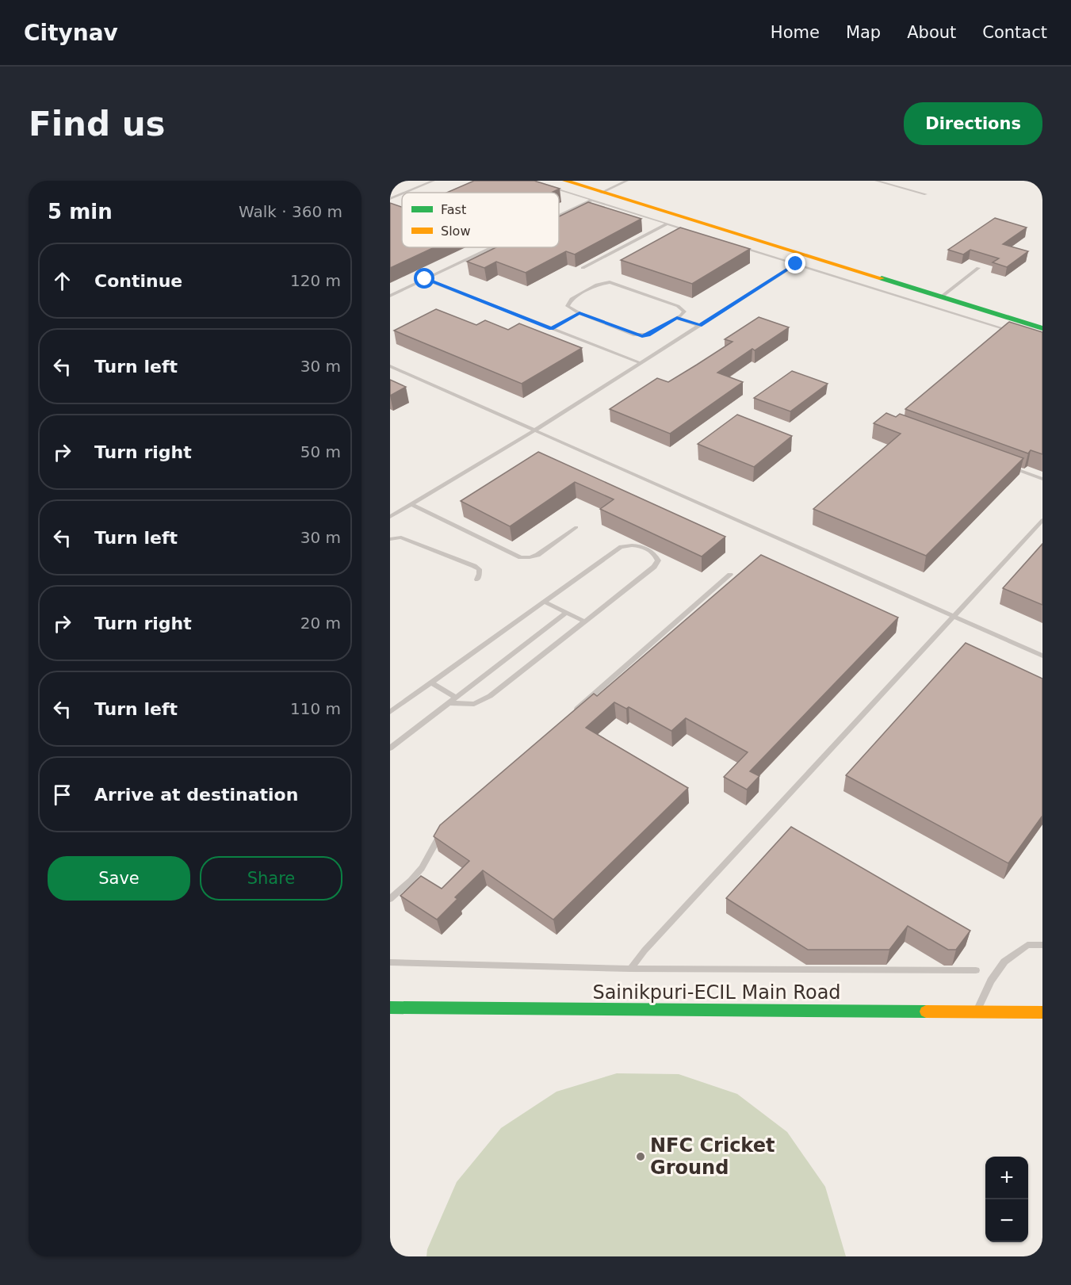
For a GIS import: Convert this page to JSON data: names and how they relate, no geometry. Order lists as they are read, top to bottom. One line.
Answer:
{"streets":{"street":["Sainikpuri-ECIL Main Road"]},"places":["NFC Cricket Ground"],"legend":["Fast","Slow"],"page":{"header":"Citynav","nav":["Home","Map","About","Contact"],"buttons":["Directions",["Save","Share"]],"title":"Find us","heading":["5 min","Walk · 360 m"],"list":[["Continue","120 m"],["Turn left","30 m"],["Turn right","50 m"],["Turn left","30 m"],["Turn right","20 m"],["Turn left","110 m"],"Arrive at destination"],"map_buttons":["+","−"]}}
